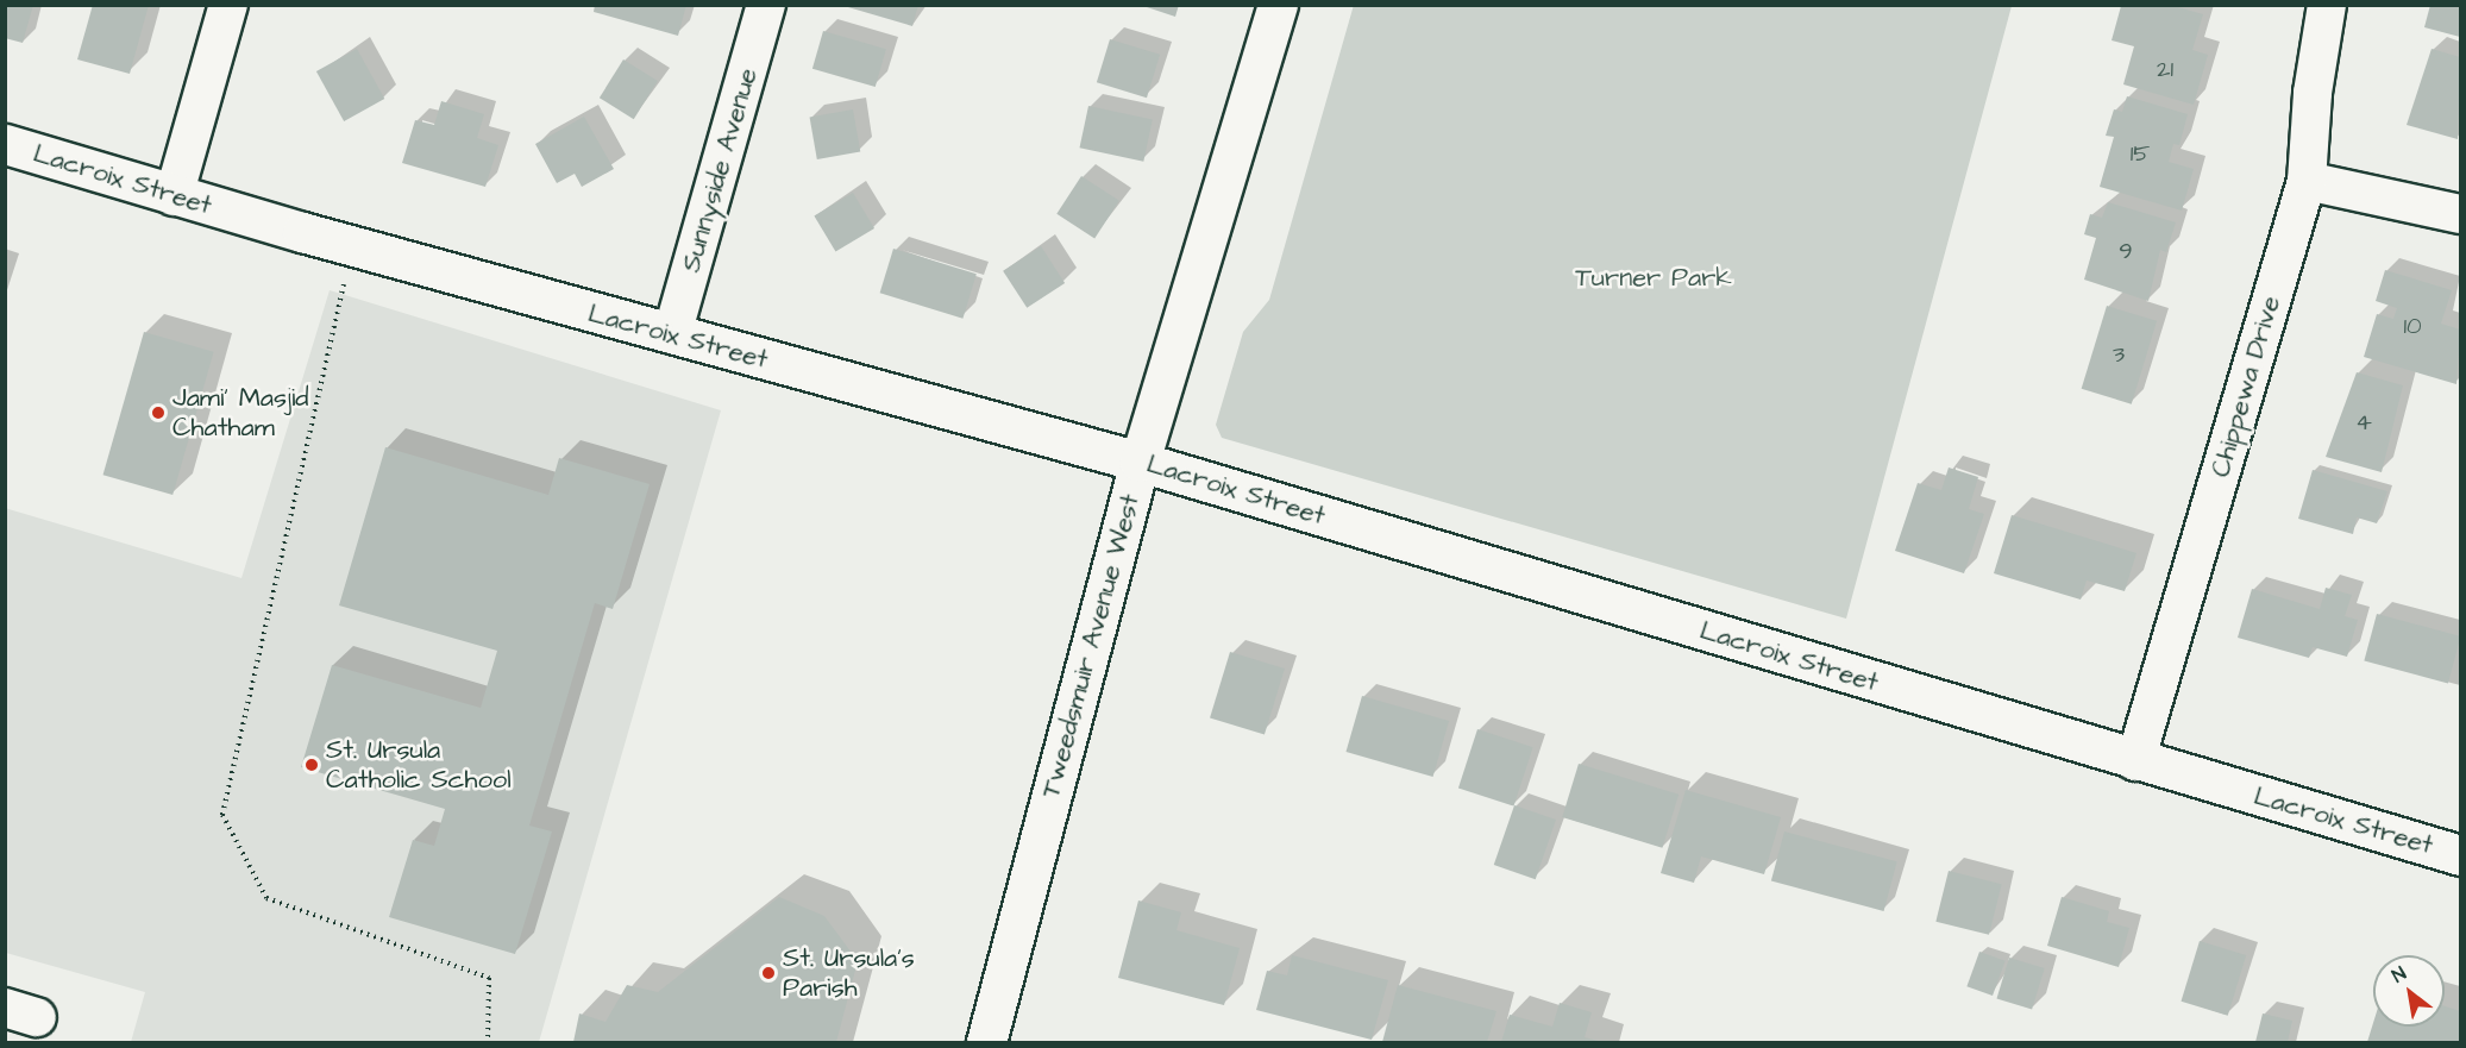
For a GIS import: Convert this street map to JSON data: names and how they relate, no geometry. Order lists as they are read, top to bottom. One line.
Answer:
{"streets":{"street":["Sunnyside Avenue","Lacroix Street","Chippewa Drive","Tweedsmuir Avenue West"]},"crossings":[["Sunnyside Avenue","Lacroix Street"],["Lacroix Street","Chippewa Drive"],["Lacroix Street","Tweedsmuir Avenue West"]],"parks":["Turner Park"],"places":["Jami' Masjid Chatham","St. Ursula Catholic School","St. Ursula's Parish"],"house_numbers":["21","15","9","10","3","4"],"north":"top left"}
